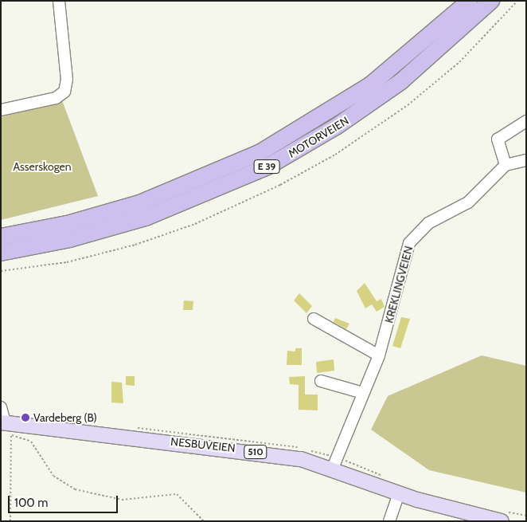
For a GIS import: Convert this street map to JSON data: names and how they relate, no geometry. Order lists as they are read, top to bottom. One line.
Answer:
{"streets":{"highway":["MOTORVEIEN","E 39"],"main road":["NESBUVEIEN","510"],"street":["KREKLINGVEIEN"]},"crossings":[["KREKLINGVEIEN","NESBUVEIEN"]],"parks":["Asserskogen"],"places":["Vardeberg (B)"],"scale_bar":"100 m"}
